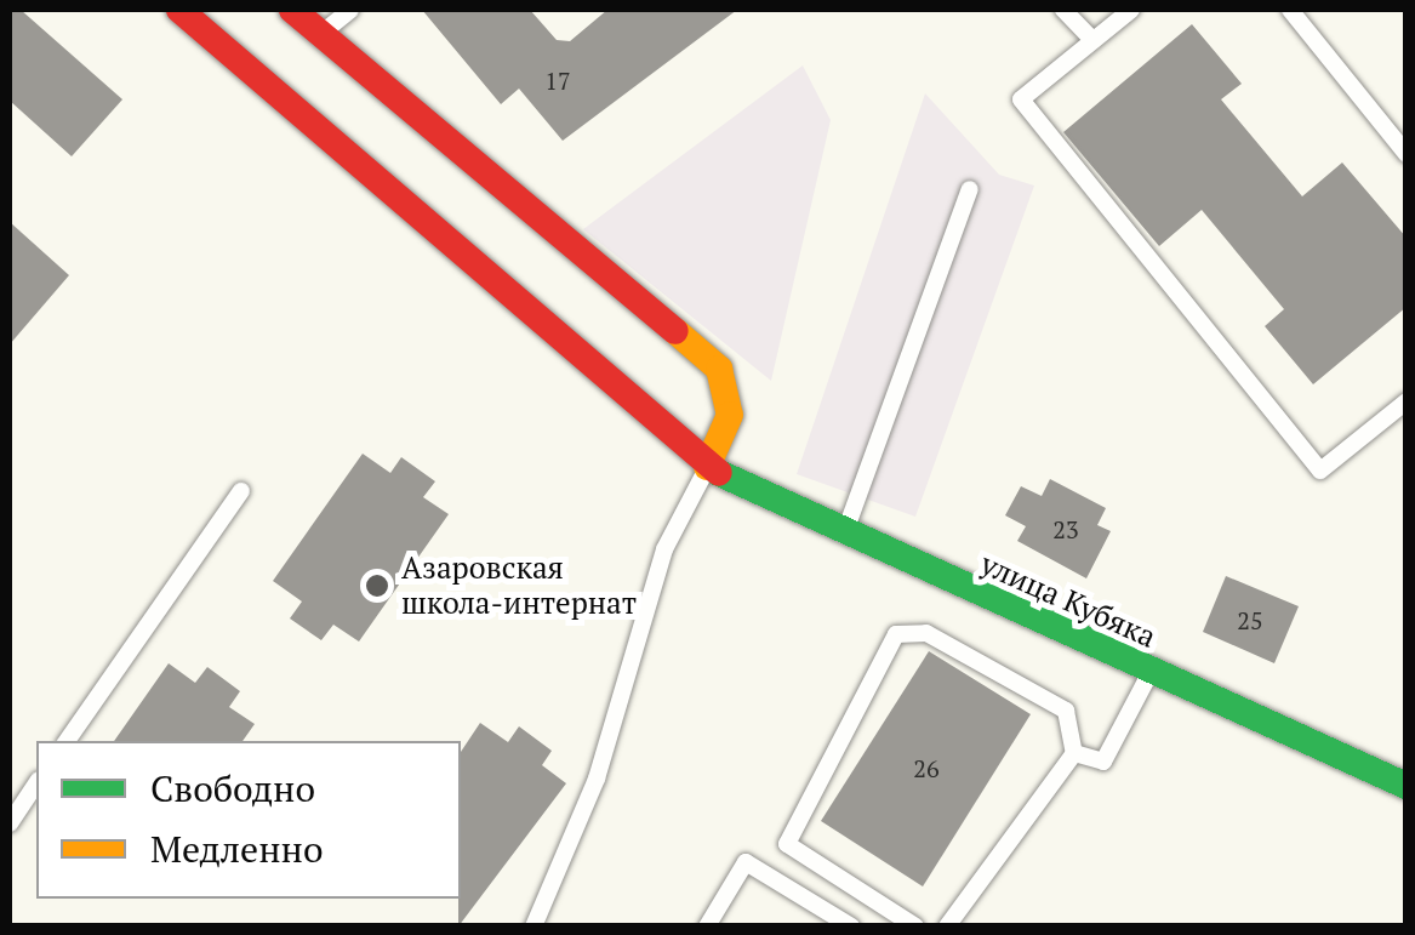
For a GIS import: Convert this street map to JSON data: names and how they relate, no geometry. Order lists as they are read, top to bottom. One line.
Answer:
{"streets":{"street":["улица Кубяка"]},"places":["Азаровская школа-интернат"],"house_numbers":["17","23","25","26"],"legend":["Свободно","Медленно"]}
